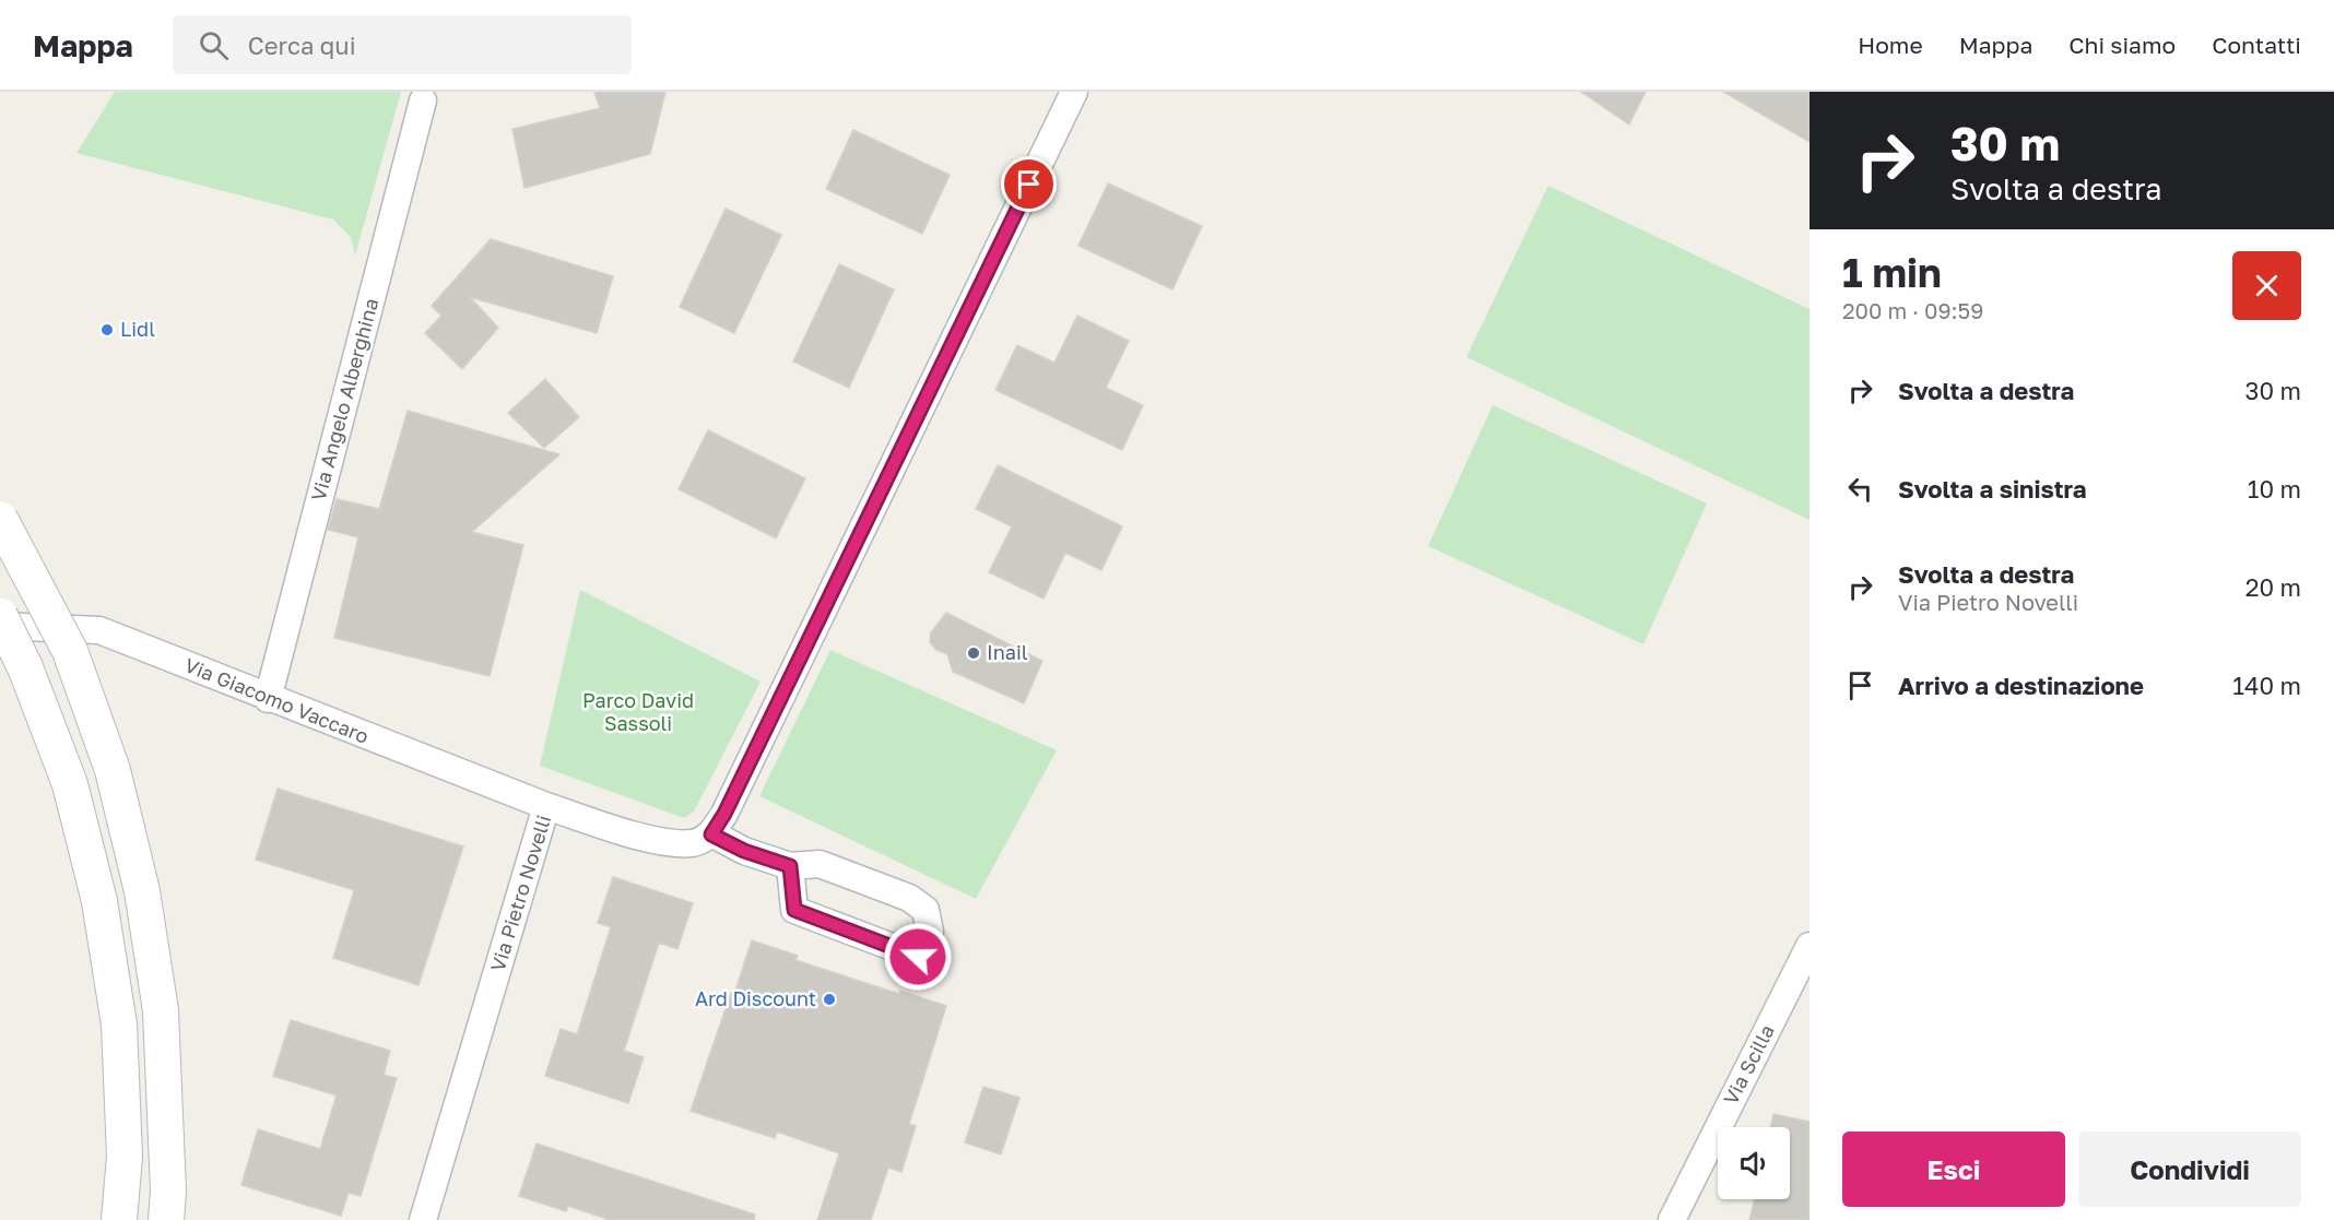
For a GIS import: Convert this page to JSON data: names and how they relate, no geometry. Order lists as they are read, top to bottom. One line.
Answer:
{"streets":{"street":["Via Angelo Alberghina","Via Giacomo Vaccaro","Via Pietro Novelli","Via Scilla"]},"crossings":[["Via Angelo Alberghina","Via Giacomo Vaccaro"],["Via Giacomo Vaccaro","Via Pietro Novelli"]],"parks":["Parco David Sassoli"],"places":["Lidl","Inail","Ard Discount"],"page":{"header":"Mappa","search":"Cerca qui","nav":["Home","Mappa","Chi siamo","Contatti"],"turn":["30 m","Svolta a destra"],"heading":["1 min","200 m · 09:59"],"list":[{"name":"Svolta a destra","value":"30 m"},{"name":"Svolta a sinistra","value":"10 m"},{"name":"Svolta a destra","note":"Via Pietro Novelli","value":"20 m"},{"name":"Arrivo a destinazione","value":"140 m"}],"buttons":["Esci","Condividi"]}}
